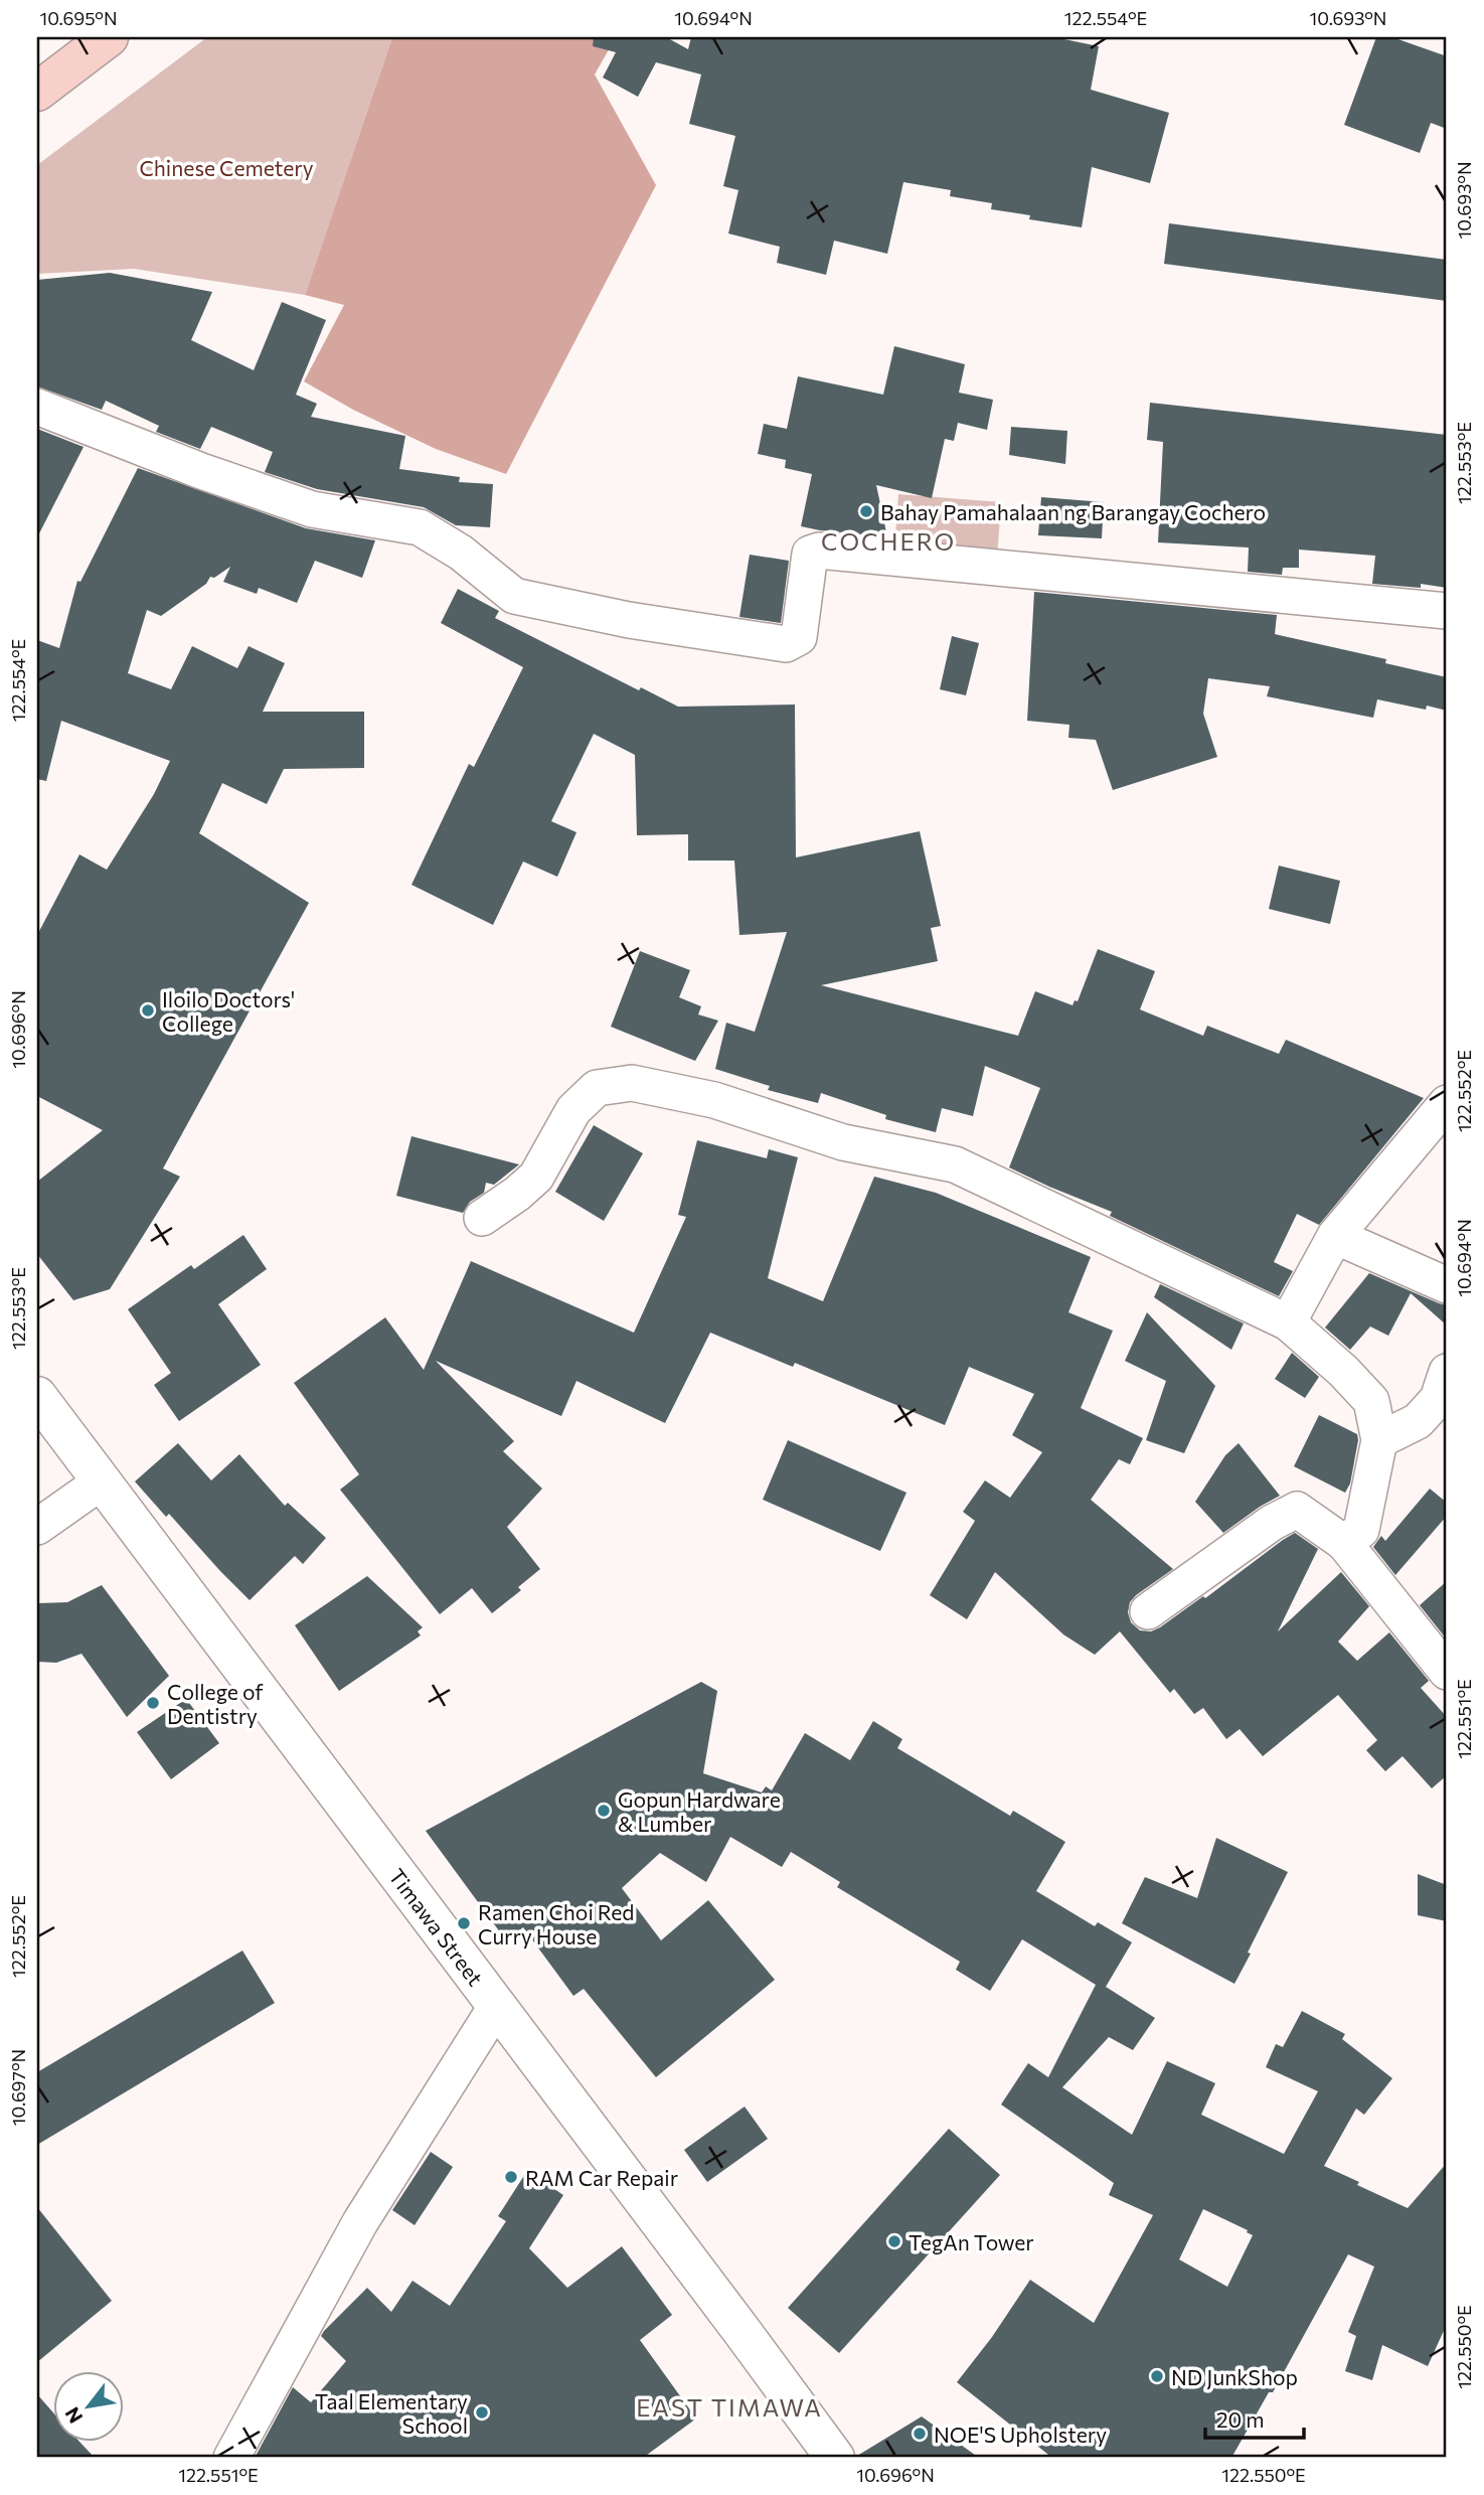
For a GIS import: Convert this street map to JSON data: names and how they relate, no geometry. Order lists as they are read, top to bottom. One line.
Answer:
{"streets":{"street":["Timawa Street"]},"districts":["COCHERO","EAST TIMAWA"],"parks":["Chinese Cemetery"],"places":["Bahay Pamahalaan ng Barangay Cochero","Iloilo Doctors' College","College of Dentistry","Gopun Hardware & Lumber","Ramen Choi Red Curry House","RAM Car Repair","TegAn Tower","ND JunkShop","Taal Elementary School","NOE'S Upholstery"],"scale_bar":"20 m","north":"bottom left","coordinates":["10.695°N","10.694°N","122.554°E","10.693°N","122.553°E","10.696°N","122.552°E","122.551°E","10.697°N","122.550°E"]}
